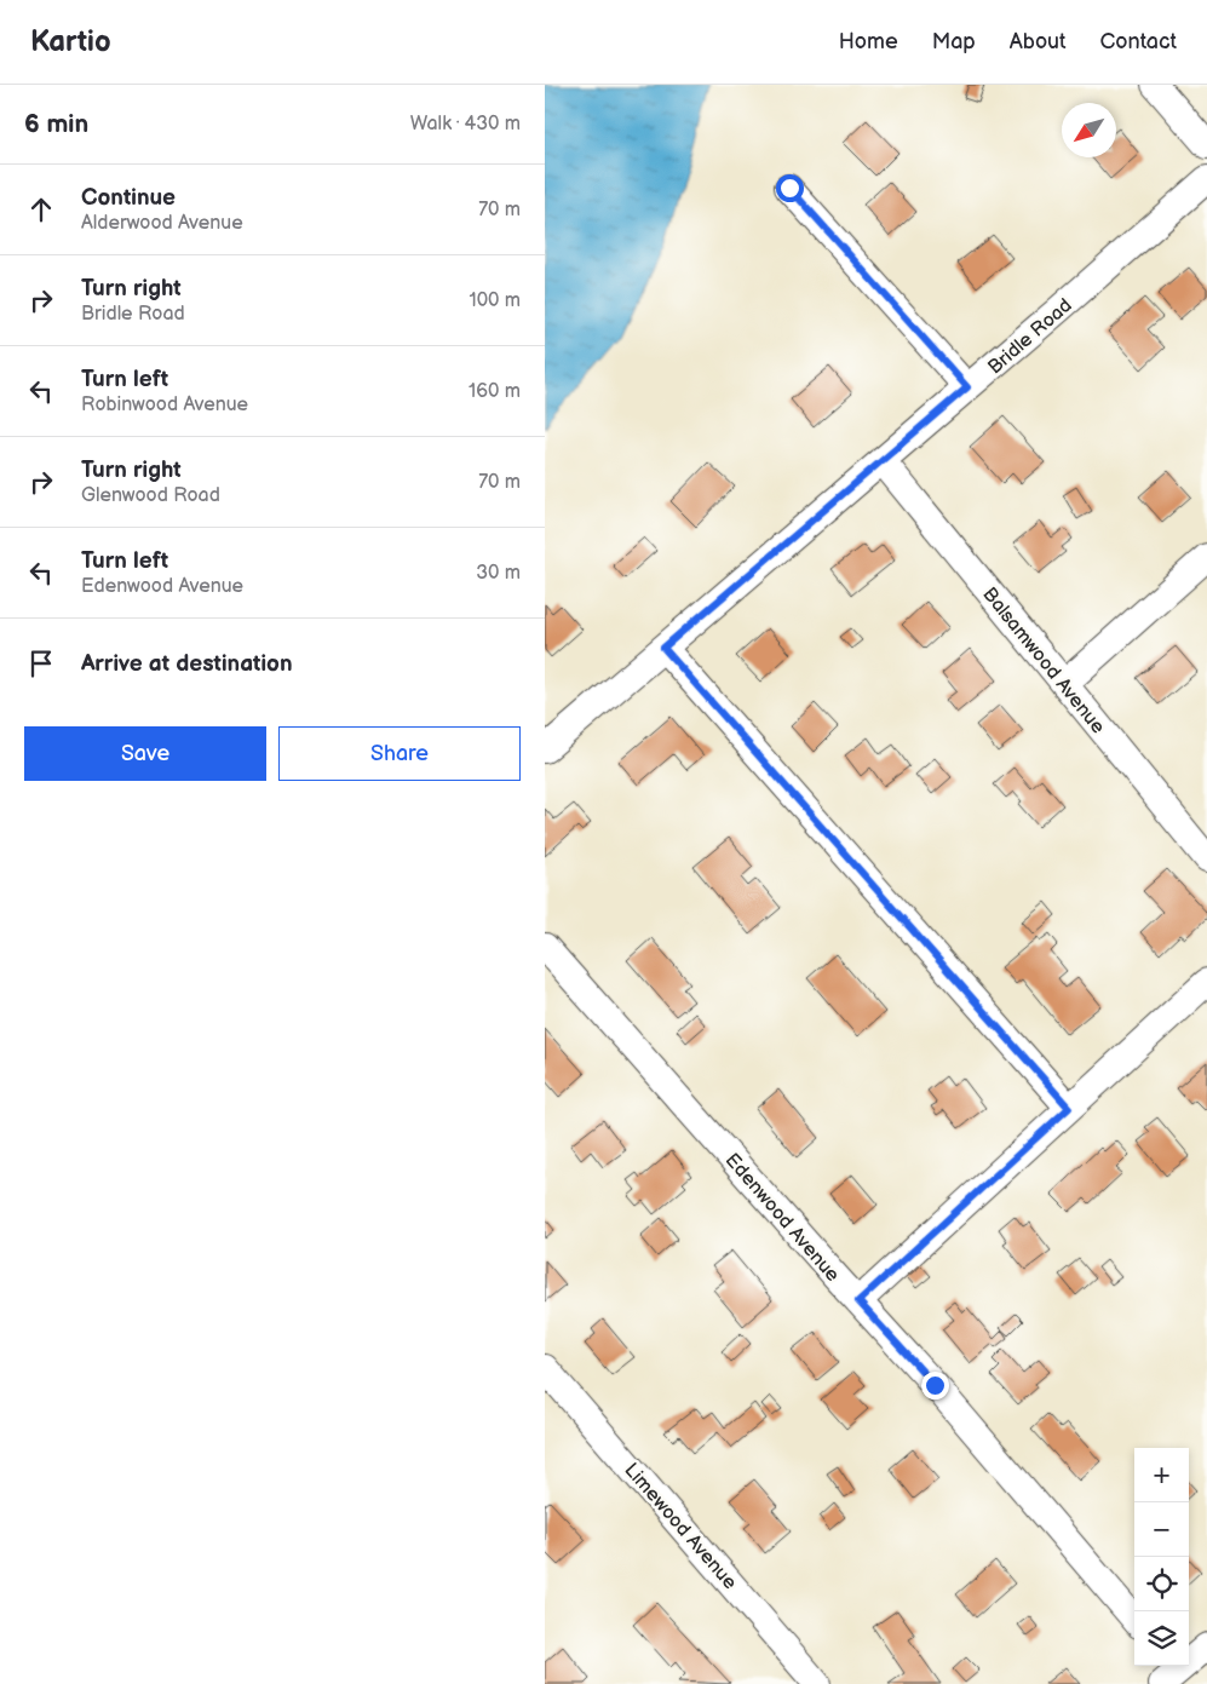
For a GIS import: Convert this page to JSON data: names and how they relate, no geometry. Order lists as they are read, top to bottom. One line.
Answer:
{"streets":{"street":["Bridle Road","Balsamwood Avenue","Edenwood Avenue","Limewood Avenue"]},"crossings":[["Bridle Road","Balsamwood Avenue"]],"north":"bottom left","page":{"header":"Kartio","nav":["Home","Map","About","Contact"],"heading":["6 min","Walk · 430 m"],"list":[["Continue","Alderwood Avenue","70 m"],["Turn right","Bridle Road","100 m"],["Turn left","Robinwood Avenue","160 m"],["Turn right","Glenwood Road","70 m"],["Turn left","Edenwood Avenue","30 m"],"Arrive at destination"],"buttons":["Save","Share"],"map_buttons":["+","−"]}}
